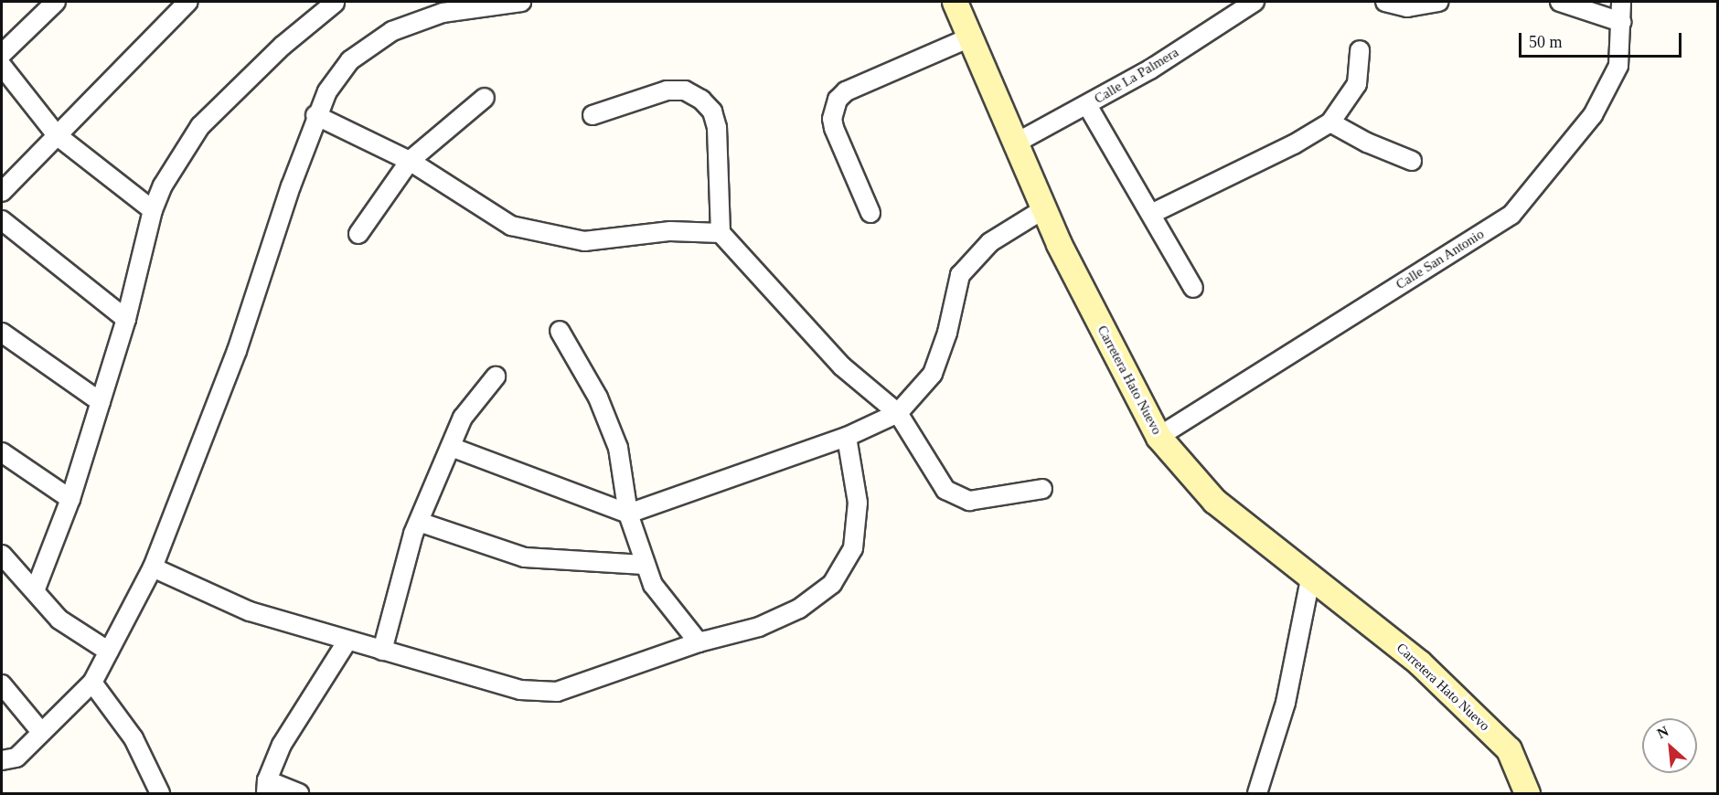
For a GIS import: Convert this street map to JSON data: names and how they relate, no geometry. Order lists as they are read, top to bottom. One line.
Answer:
{"streets":{"main road":["Carretera Hato Nuevo"],"street":["Calle La Palmera","Calle San Antonio"]},"crossings":[["Calle La Palmera","Carretera Hato Nuevo"],["Calle San Antonio","Carretera Hato Nuevo"]],"scale_bar":"50 m","north":"top left"}
